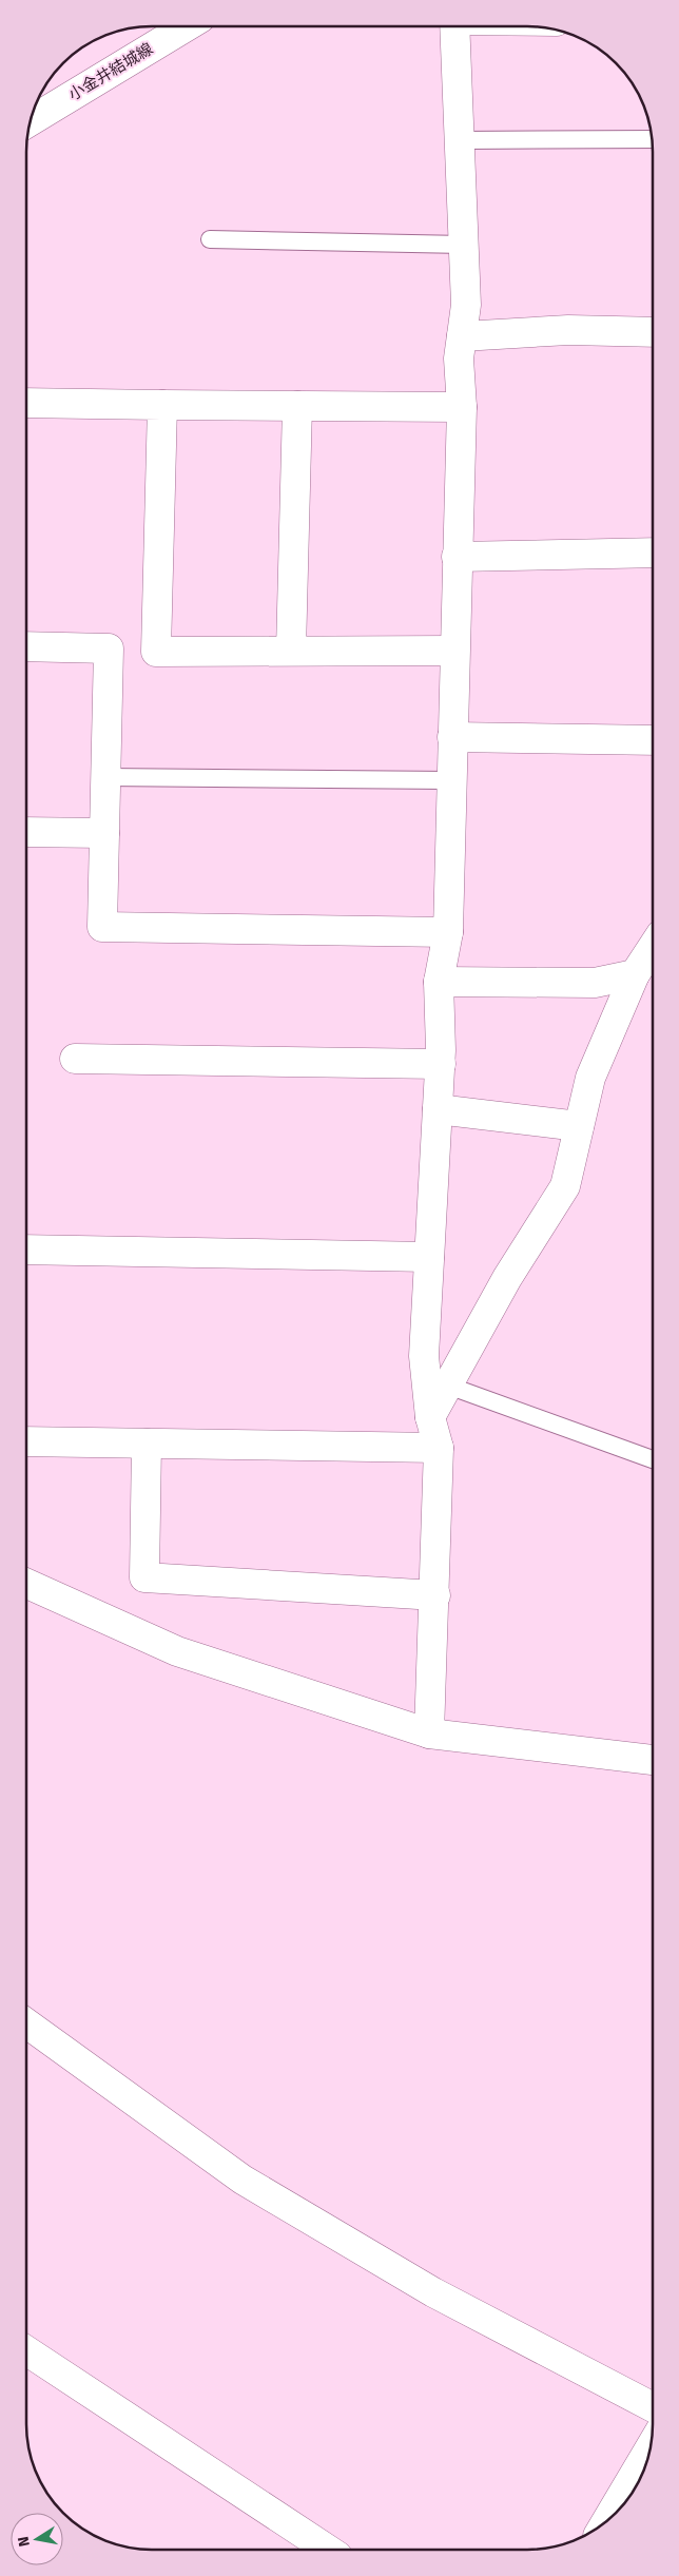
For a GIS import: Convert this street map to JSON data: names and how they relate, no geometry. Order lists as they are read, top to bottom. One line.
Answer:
{"streets":{"street":["小金井結城線"]},"north":"left"}
